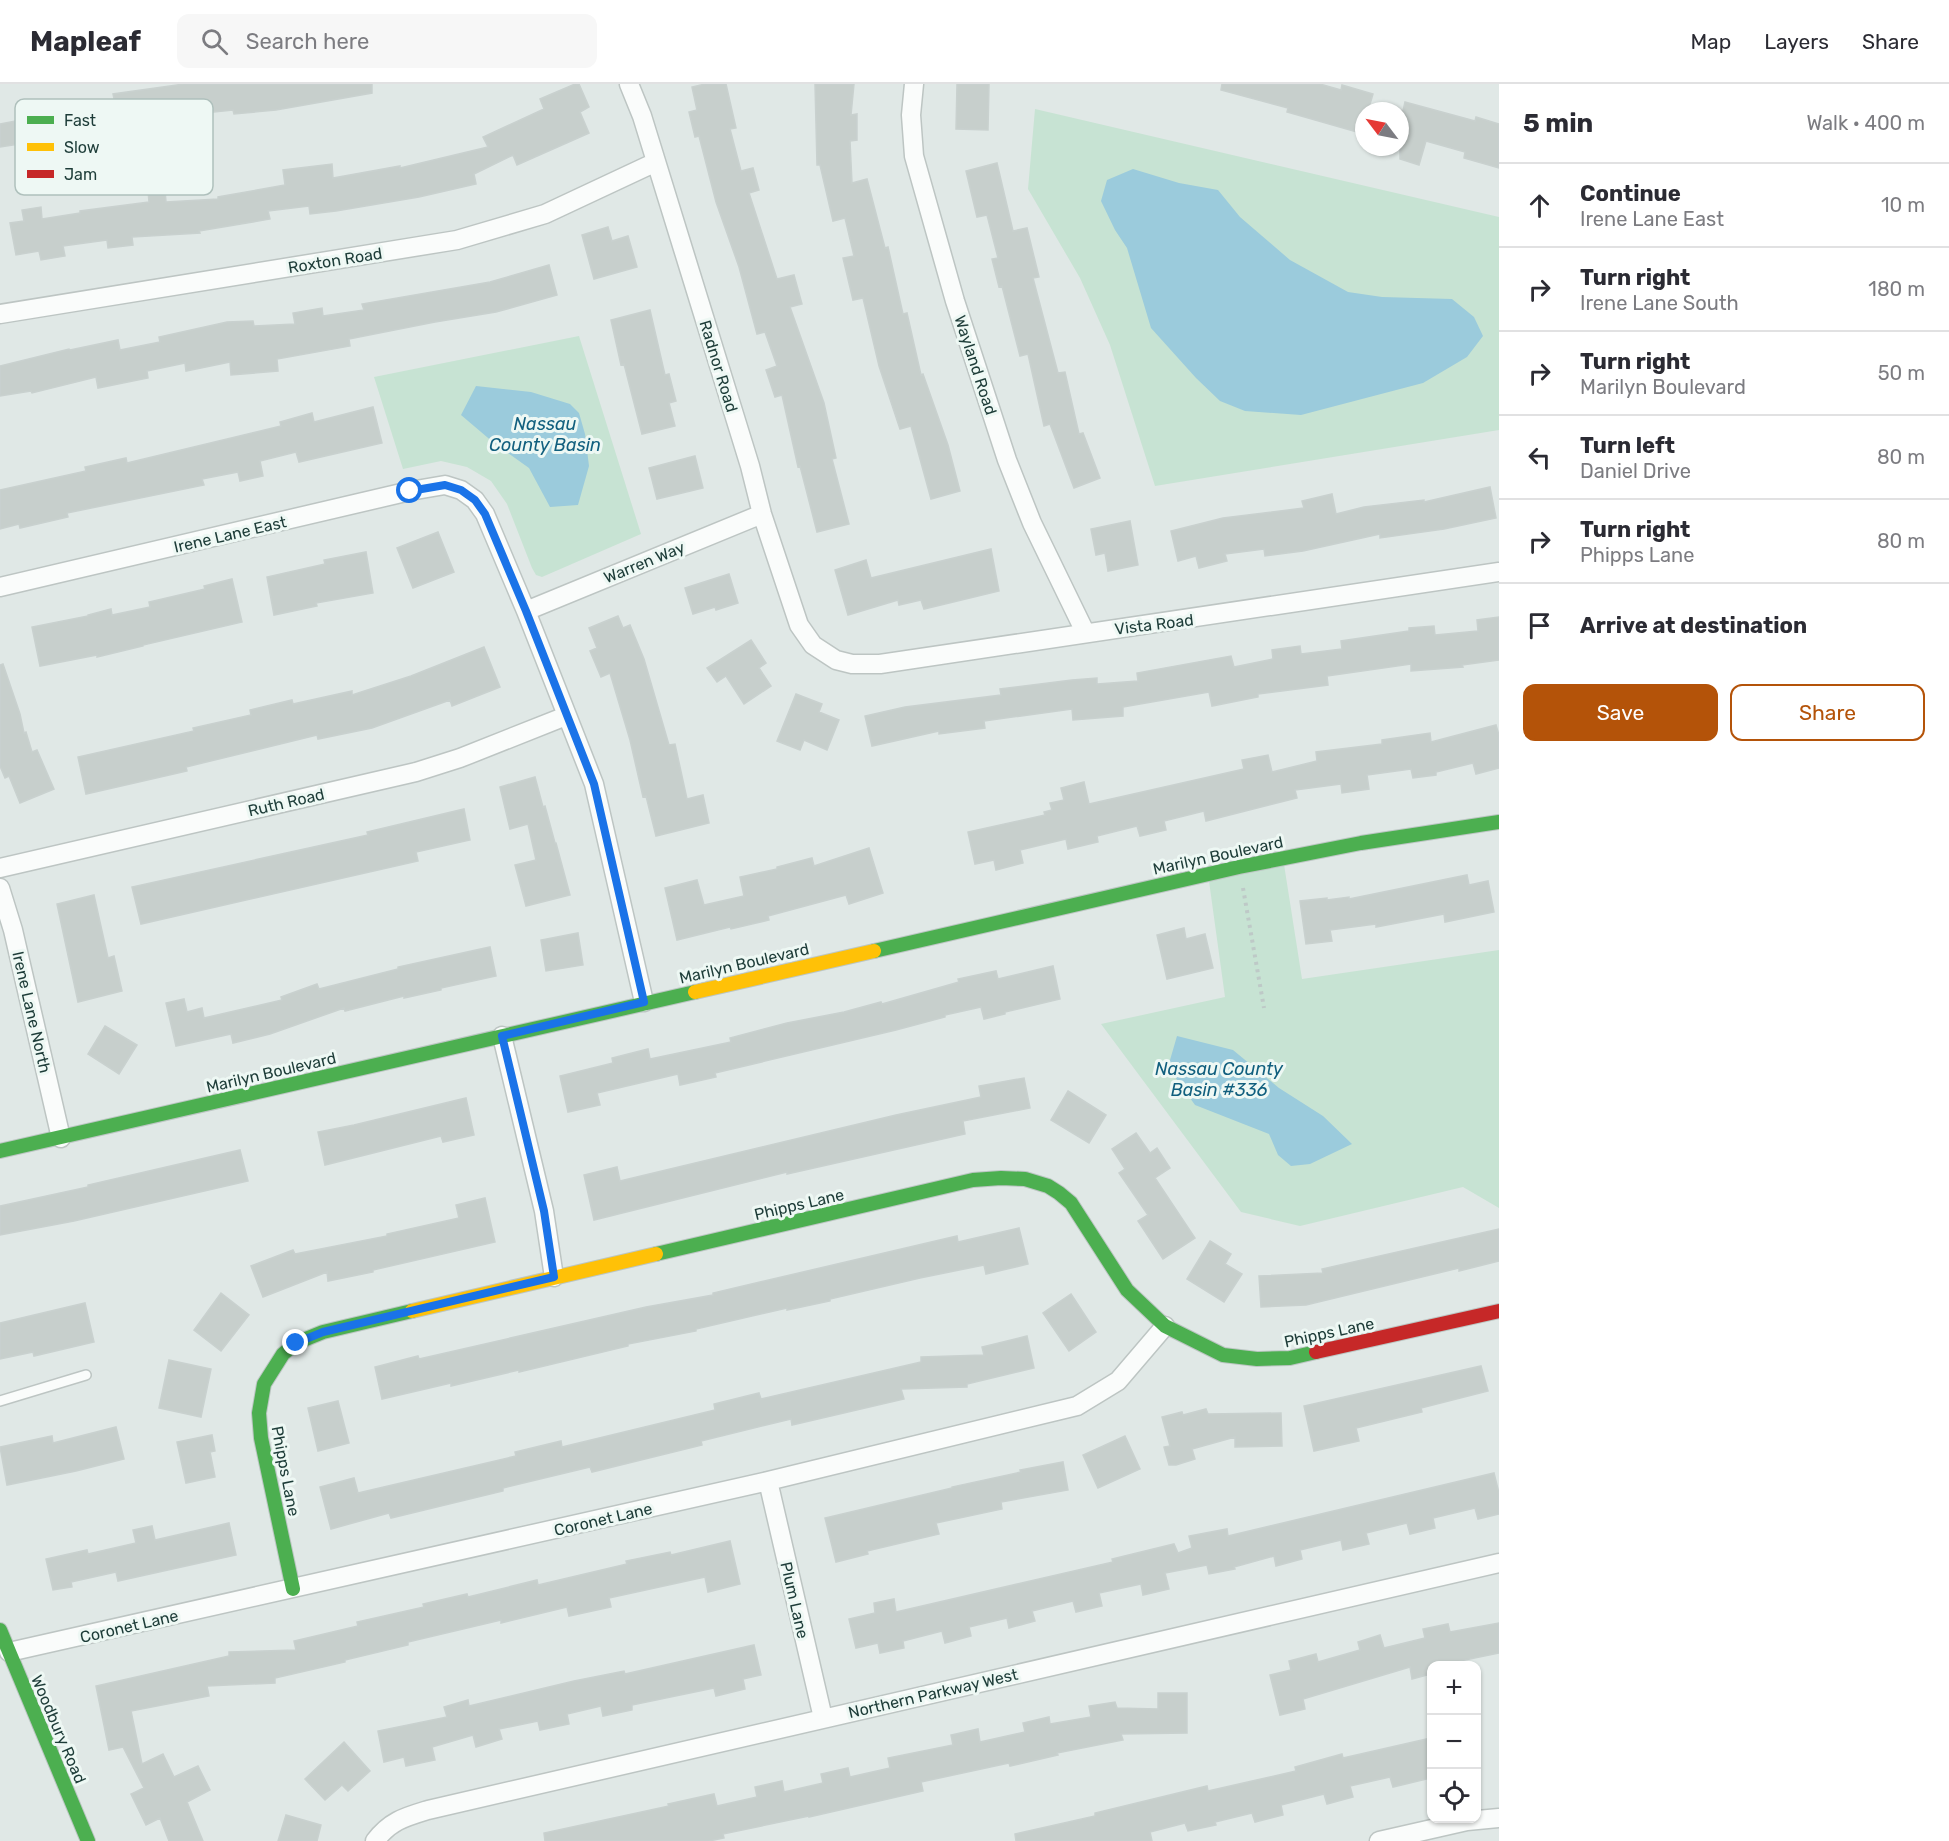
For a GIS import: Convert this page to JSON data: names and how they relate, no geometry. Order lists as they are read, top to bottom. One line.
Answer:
{"streets":{"street":["Roxton Road","Wayland Road","Radnor Road","Irene Lane East","Warren Way","Vista Road","Ruth Road","Marilyn Boulevard","Irene Lane North","Phipps Lane","Coronet Lane","Plum Lane","Northern Parkway West","Woodbury Road"]},"crossings":[["Roxton Road","Radnor Road"],["Wayland Road","Vista Road"],["Radnor Road","Warren Way"],["Radnor Road","Vista Road"],["Irene Lane East","Warren Way"],["Marilyn Boulevard","Irene Lane North"],["Phipps Lane","Coronet Lane"],["Coronet Lane","Plum Lane"],["Coronet Lane","Woodbury Road"],["Plum Lane","Northern Parkway West"]],"water":["Nassau County Basin","Nassau County Basin #336"],"legend":["Fast","Slow","Jam"],"north":"top left","page":{"header":"Mapleaf","search":"Search here","nav":["Map","Layers","Share"],"heading":["5 min","Walk · 400 m"],"list":[["Continue","Irene Lane East","10 m"],["Turn right","Irene Lane South","180 m"],["Turn right","Marilyn Boulevard","50 m"],["Turn left","Daniel Drive","80 m"],["Turn right","Phipps Lane","80 m"],"Arrive at destination"],"buttons":["Save","Share"],"map_buttons":["+","−"]}}
